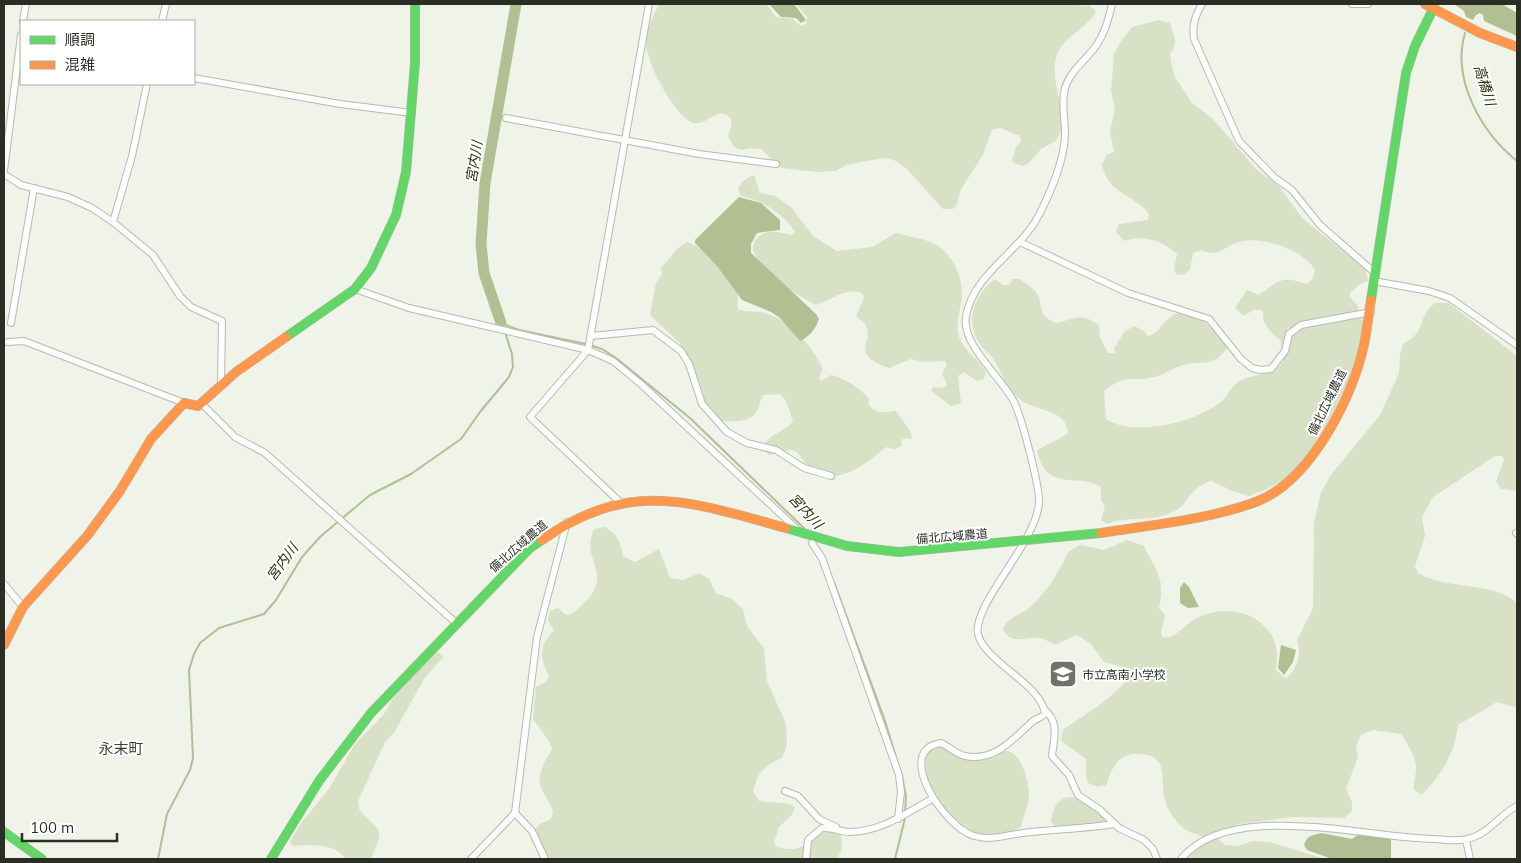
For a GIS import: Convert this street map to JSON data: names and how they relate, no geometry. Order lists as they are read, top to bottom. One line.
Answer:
{"streets":{"street":["備北広域農道"]},"districts":["永末町"],"water":["高橋川","宮内川"],"places":{"school or university":["市立高南小学校"]},"legend":["順調","混雑"],"scale_bar":"100 m"}
